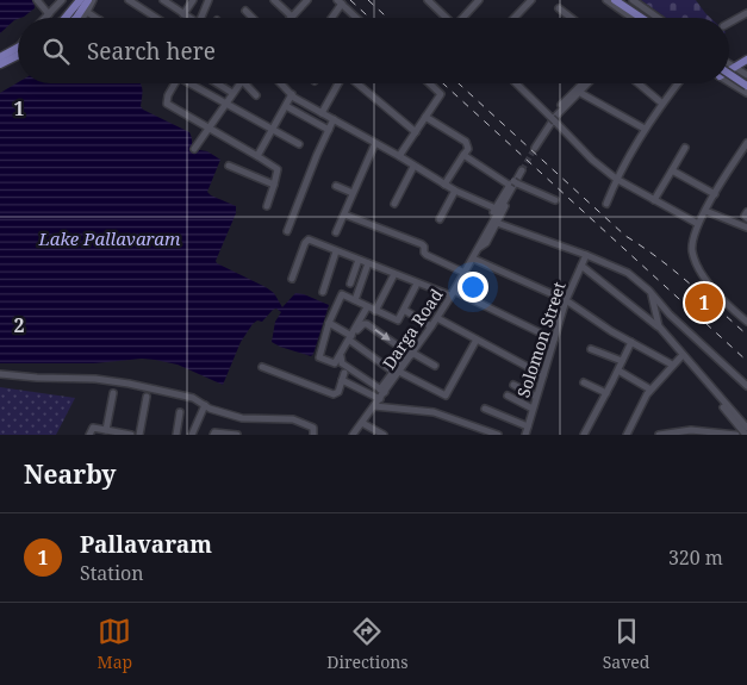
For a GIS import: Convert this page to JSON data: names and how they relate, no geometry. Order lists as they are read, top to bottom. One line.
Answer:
{"streets":{"street":["Darga Road","Solomon Street"]},"water":["Lake Pallavaram"],"page":{"search":"Search here","pins":"1","heading":"Nearby","list":[{"mark":"1","name":"Pallavaram","note":"Station","value":"320 m"}],"nav":["Map","Directions","Saved"]},"grid":{"rows":["1","2"]}}
